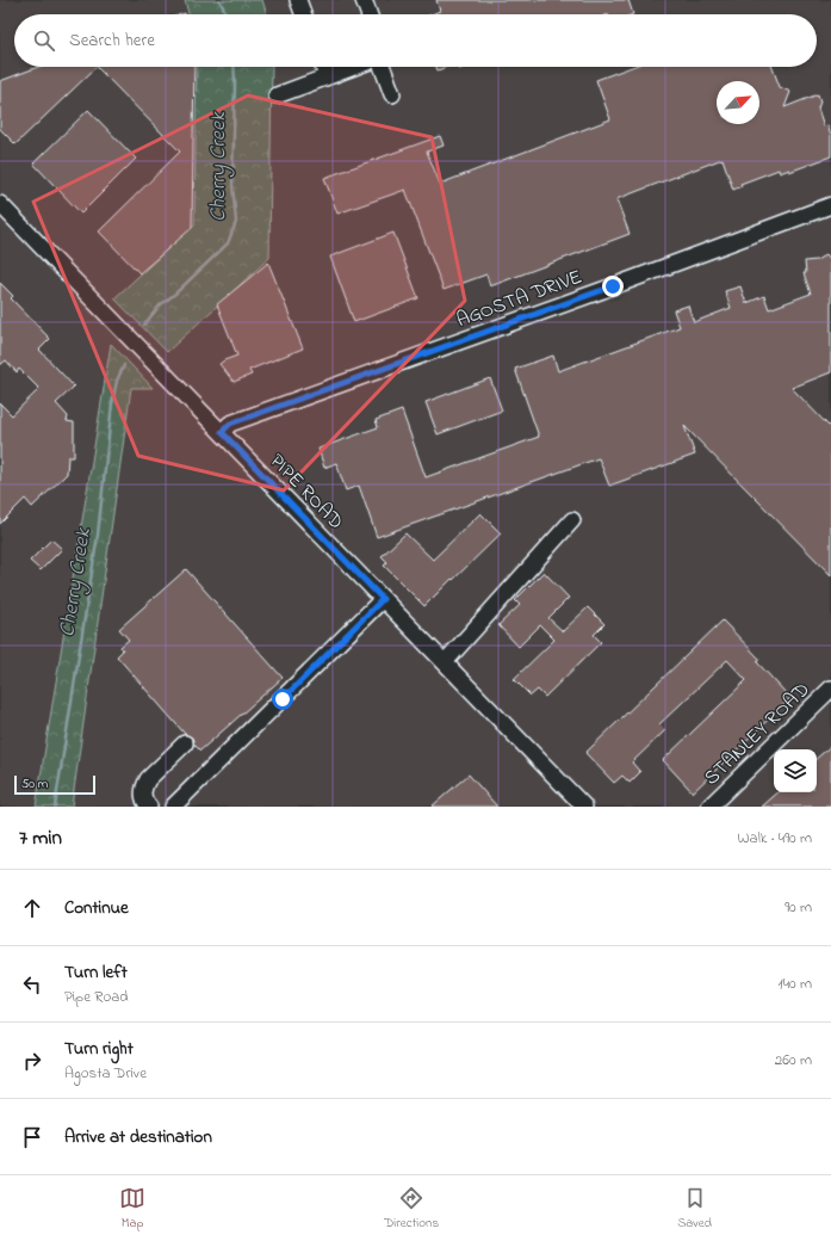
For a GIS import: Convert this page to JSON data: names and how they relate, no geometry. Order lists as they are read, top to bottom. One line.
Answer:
{"streets":{"street":["AGOSTA DRIVE","PIPE ROAD","STANLEY ROAD"]},"crossings":[["AGOSTA DRIVE","PIPE ROAD"]],"water":["Cherry Creek"],"scale_bar":"50 m","north":"top right","page":{"search":"Search here","scale":"50 m","heading":["7 min","Walk · 490 m"],"list":[["Continue","90 m"],["Turn left","Pipe Road","140 m"],["Turn right","Agosta Drive","260 m"],"Arrive at destination"],"nav":["Map","Directions","Saved"]}}
